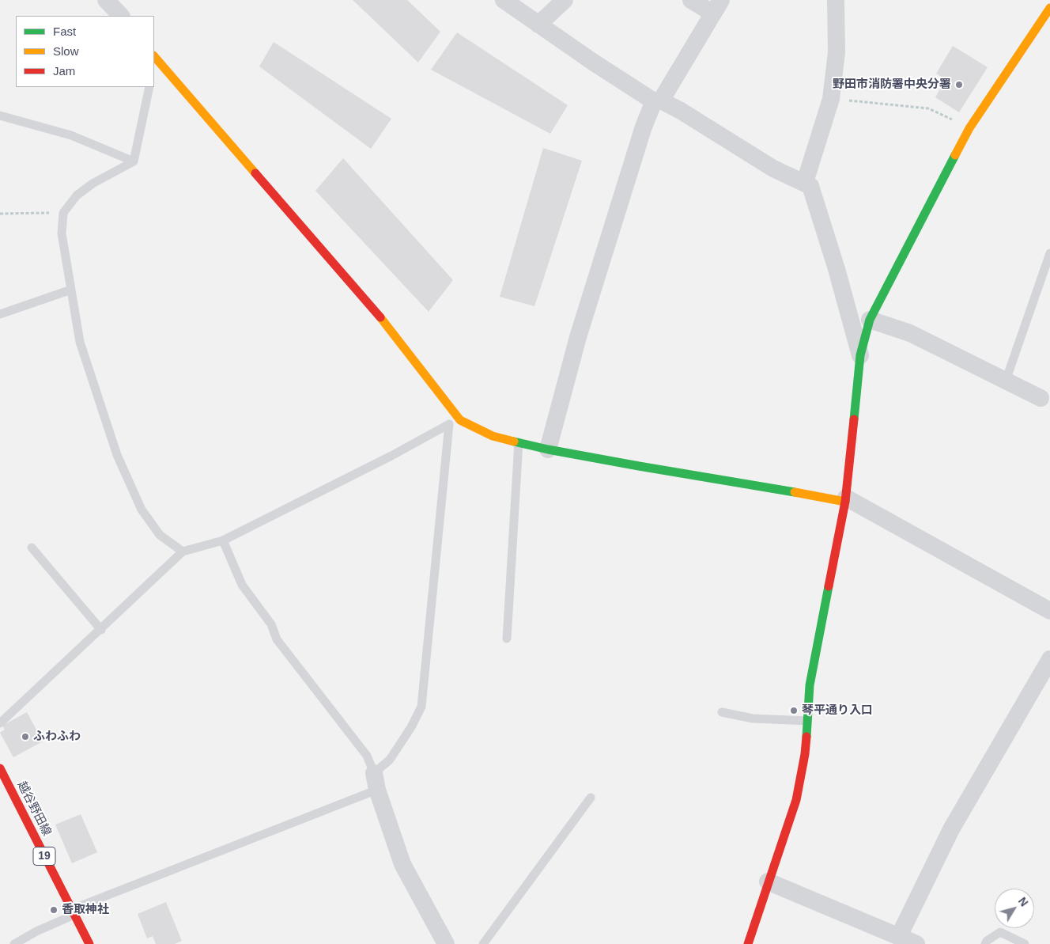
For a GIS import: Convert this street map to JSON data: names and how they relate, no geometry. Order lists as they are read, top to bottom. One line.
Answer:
{"streets":{"street":["越谷野田線","19"]},"places":["野田市消防署中央分署","琴平通り入口","ふわふわ","香取神社"],"legend":["Fast","Slow","Jam"],"north":"top right"}
